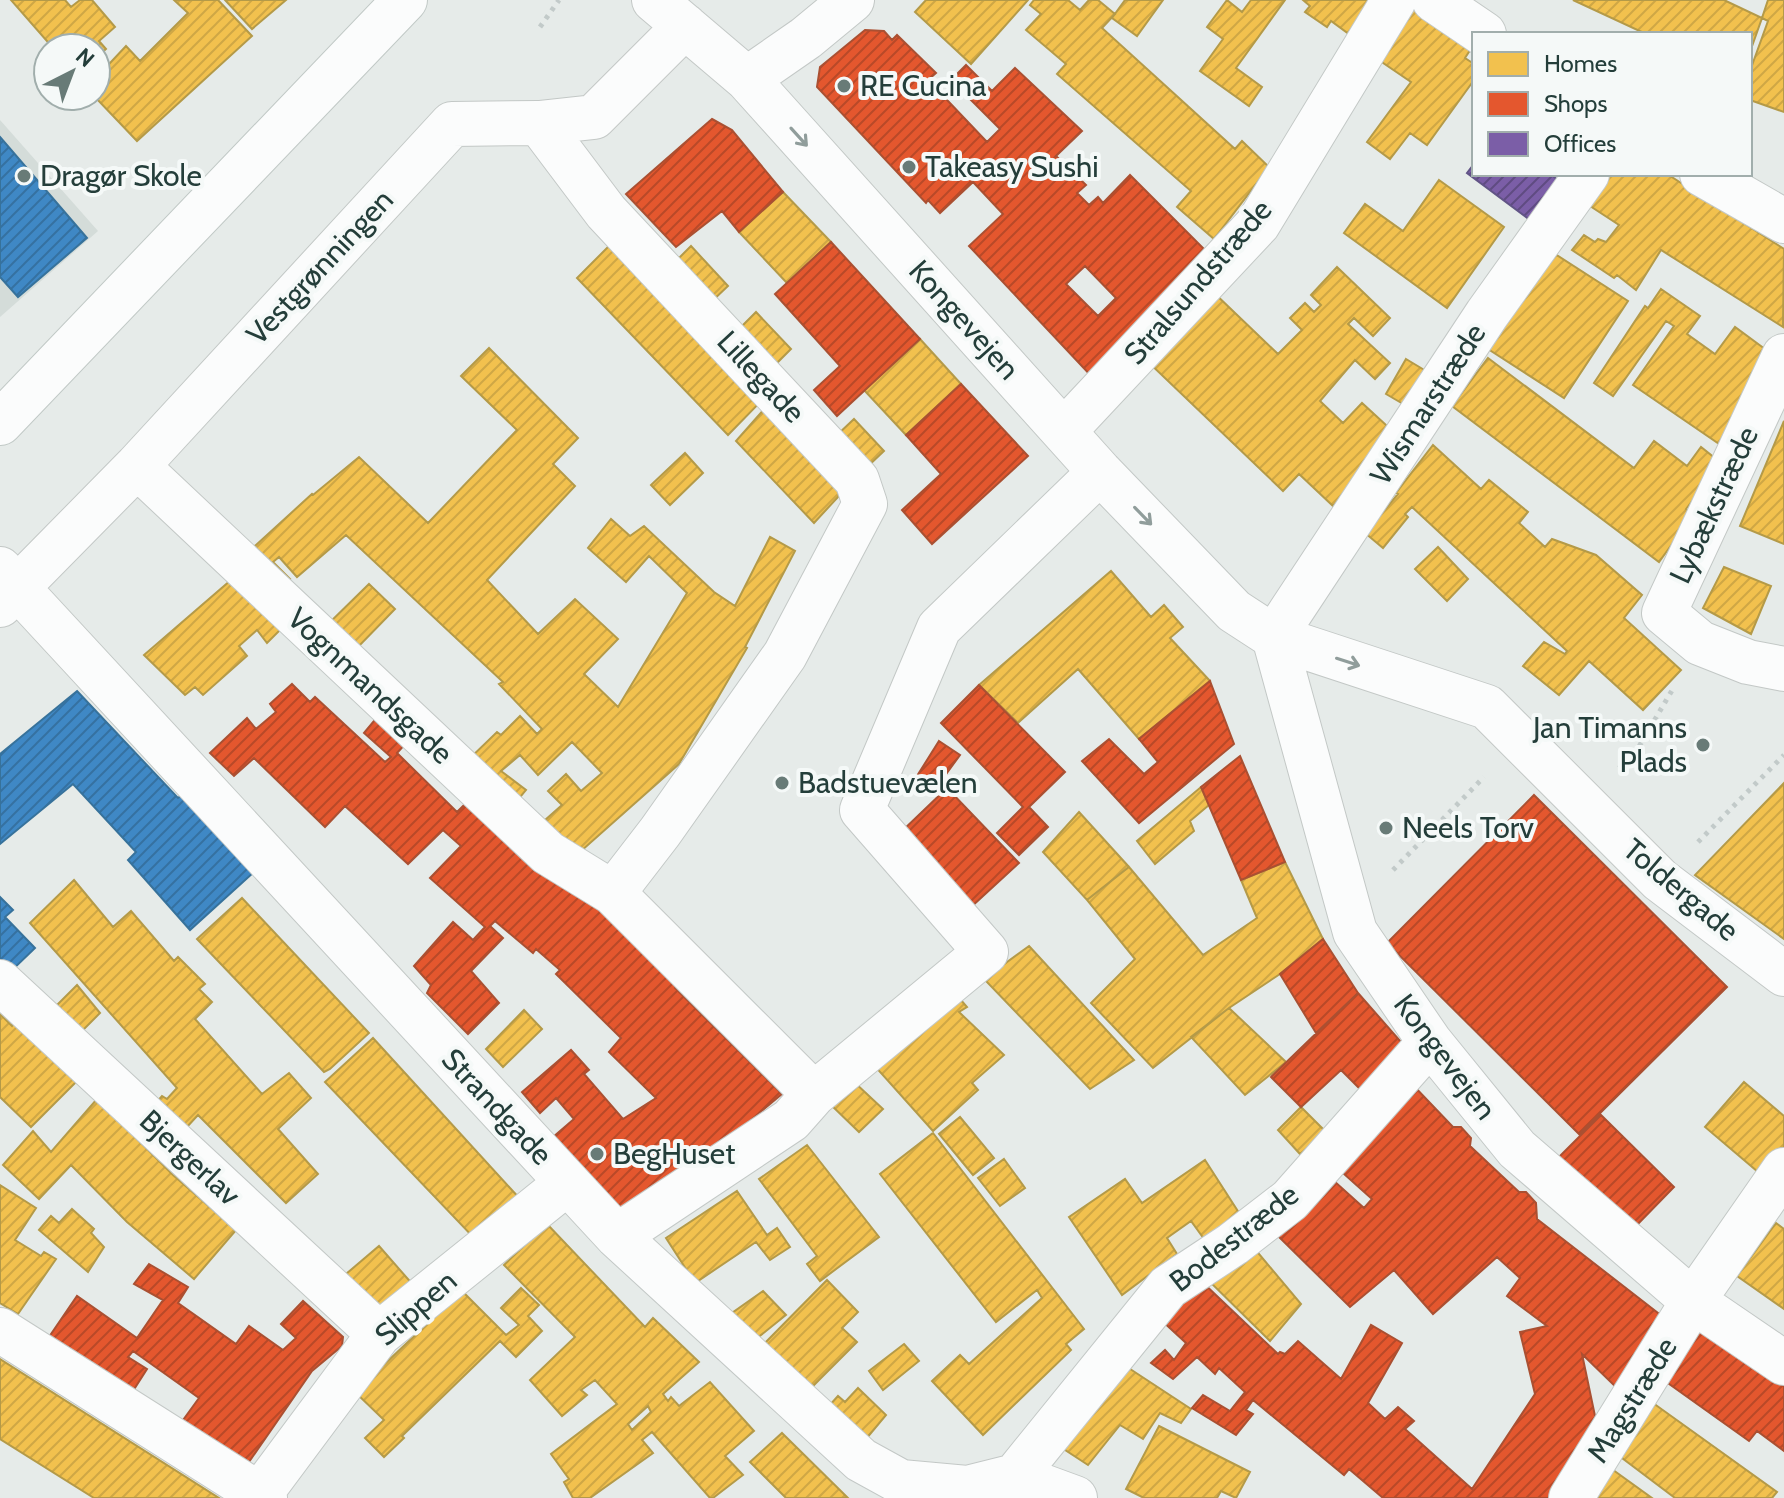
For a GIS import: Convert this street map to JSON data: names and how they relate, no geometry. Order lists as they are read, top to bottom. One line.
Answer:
{"streets":{"street":["Vestgrønningen","Stralsundstræde","Kongevejen","Lillegade","Wismarstræde","Lybækstræde","Vognmandsgade","Toldergade","Strandgade","Bjergerlav","Bodestræde","Slippen","Magstræde"]},"crossings":[["Vestgrønningen","Kongevejen"],["Vestgrønningen","Lillegade"],["Vestgrønningen","Vognmandsgade"],["Vestgrønningen","Strandgade"],["Stralsundstræde","Kongevejen"],["Kongevejen","Wismarstræde"],["Kongevejen","Toldergade"],["Kongevejen","Bodestræde"],["Kongevejen","Magstræde"],["Lillegade","Vognmandsgade"],["Strandgade","Bodestræde"],["Strandgade","Slippen"],["Bjergerlav","Slippen"]],"one_way":["Kongevejen"],"places":["RE Cucina","Takeasy Sushi","Dragør Skole","Jan Timanns Plads","Badstuevælen","Neels Torv","BegHuset"],"legend":["Homes","Shops","Offices"],"north":"top right"}
